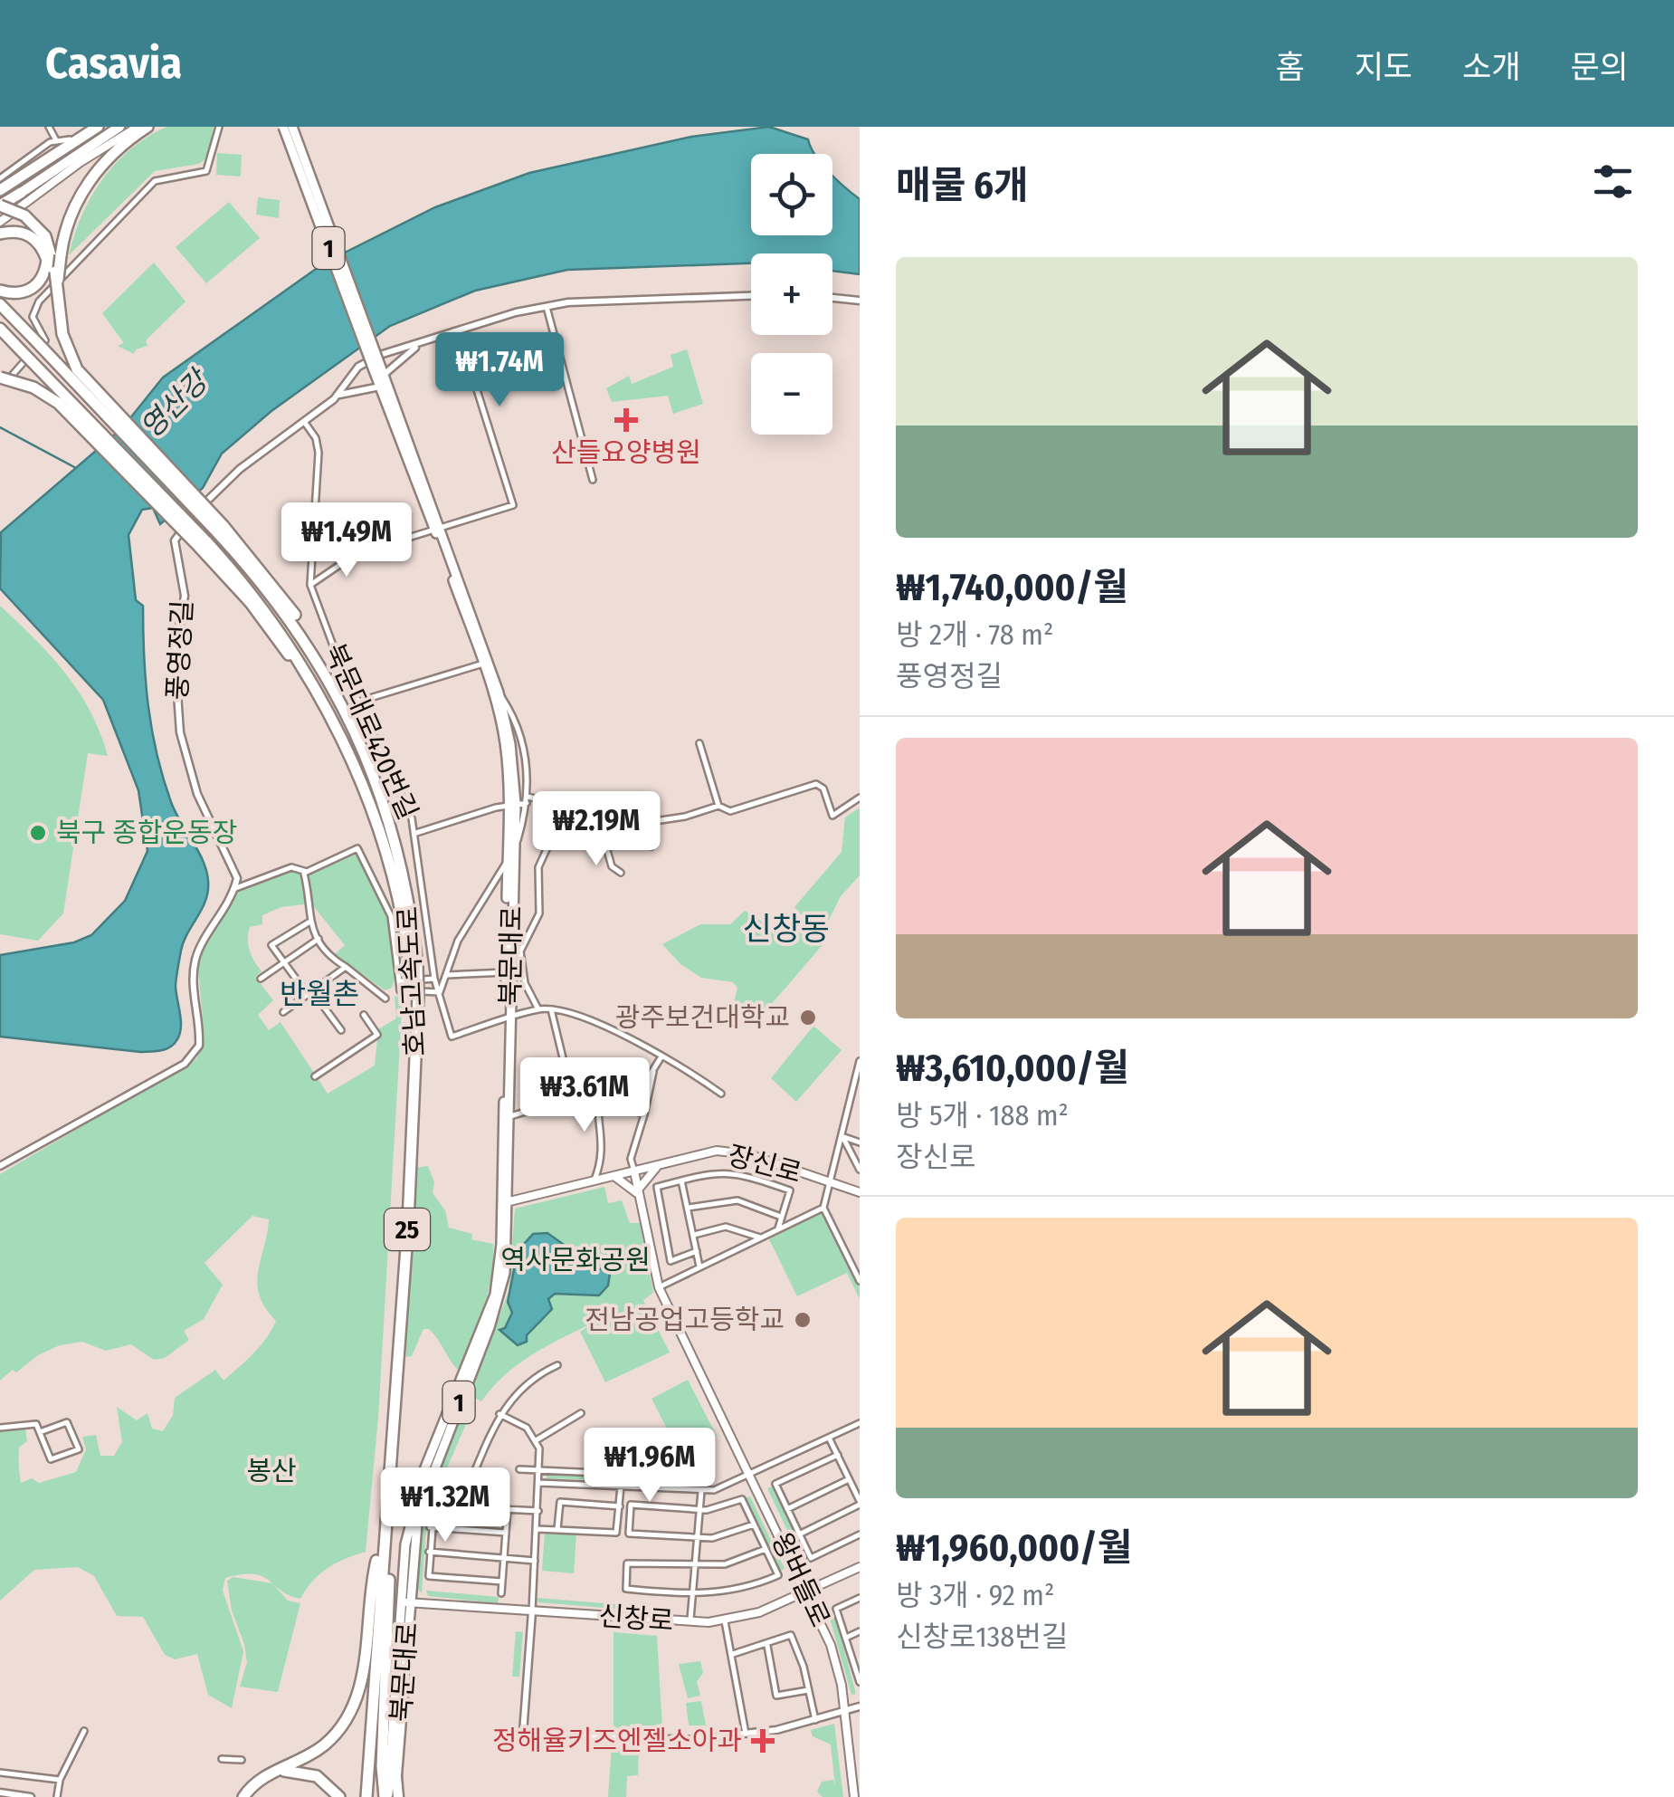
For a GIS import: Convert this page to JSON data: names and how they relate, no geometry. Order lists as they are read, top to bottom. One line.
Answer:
{"streets":{"highway":["호남고속도로","25"],"main road":["1","북문대로","장신로","왕버들로","신창로"],"street":["풍영정길","북문대로420번길"]},"crossings":[["1","북문대로"],["풍영정길","북문대로420번길"],["북문대로420번길","북문대로"],["북문대로","장신로"],["북문대로","신창로"],["장신로","왕버들로"],["왕버들로","신창로"]],"districts":["신창동","반월촌"],"water":["영산강"],"parks":["역사문화공원","봉산"],"places":{"health":["산들요양병원","정해율키즈엔젤소아과"],"other":["북구 종합운동장","광주보건대학교","전남공업고등학교"]},"page":{"header":"Casavia","nav":["홈","지도","소개","문의"],"heading":"매물 6개","map_buttons":["+","−"],"list":[{"name":"₩1,740,000/월","note":"방 2개 · 78 m² · 풍영정길"},{"name":"₩3,610,000/월","note":"방 5개 · 188 m² · 장신로"},{"name":"₩1,960,000/월","note":"방 3개 · 92 m² · 신창로138번길"}],"price":["₩1.74M","₩1.49M","₩2.19M","₩3.61M","₩1.96M","₩1.32M"]}}
